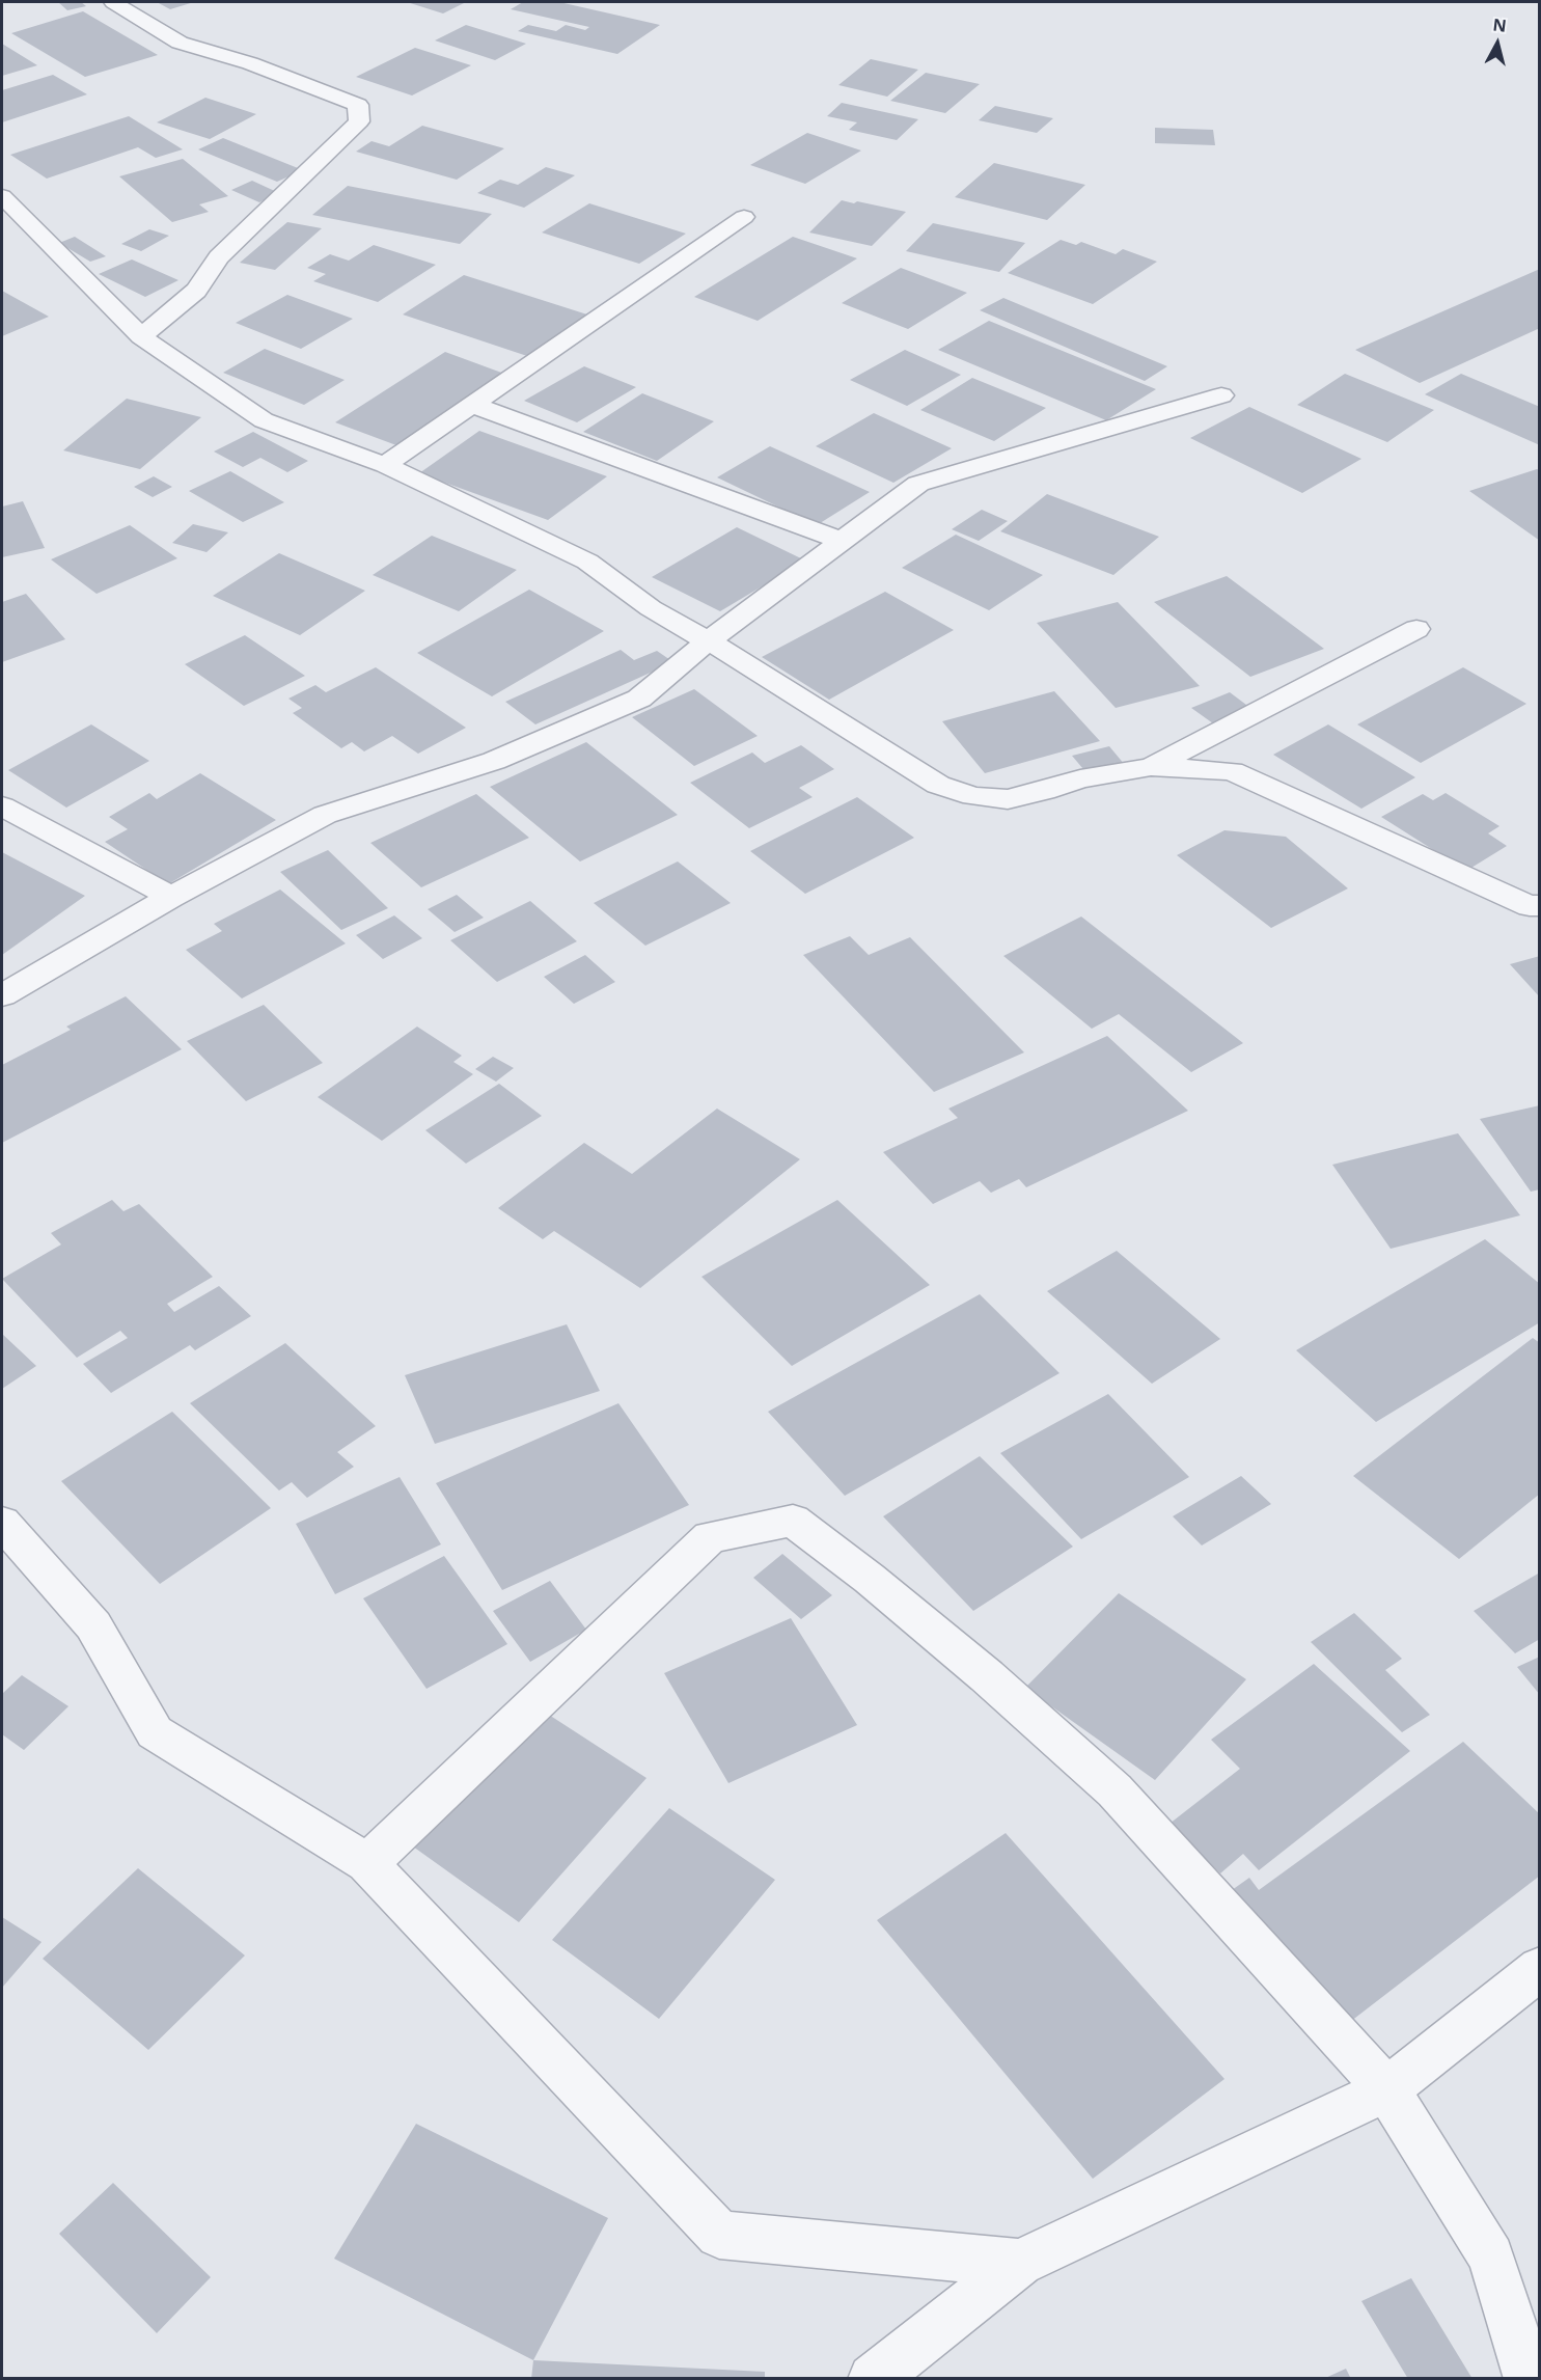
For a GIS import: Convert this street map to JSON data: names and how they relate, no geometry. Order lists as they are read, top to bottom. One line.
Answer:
{"north":"top"}
